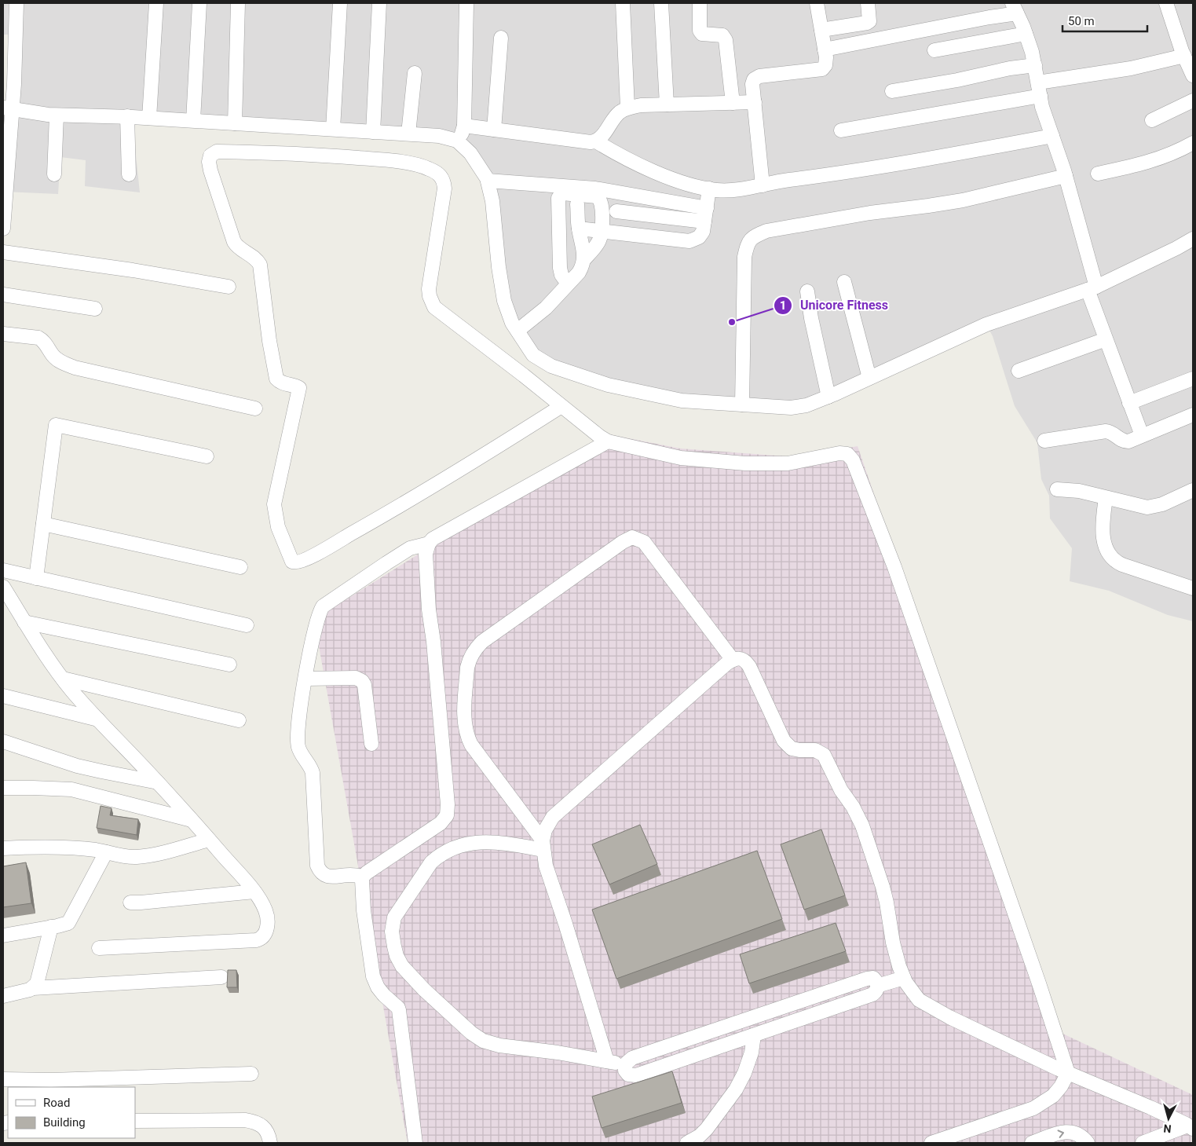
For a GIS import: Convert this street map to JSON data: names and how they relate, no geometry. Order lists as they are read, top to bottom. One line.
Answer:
{"places":["Unicore Fitness"],"legend":["Road","Building"],"scale_bar":"50 m","north":"bottom"}
